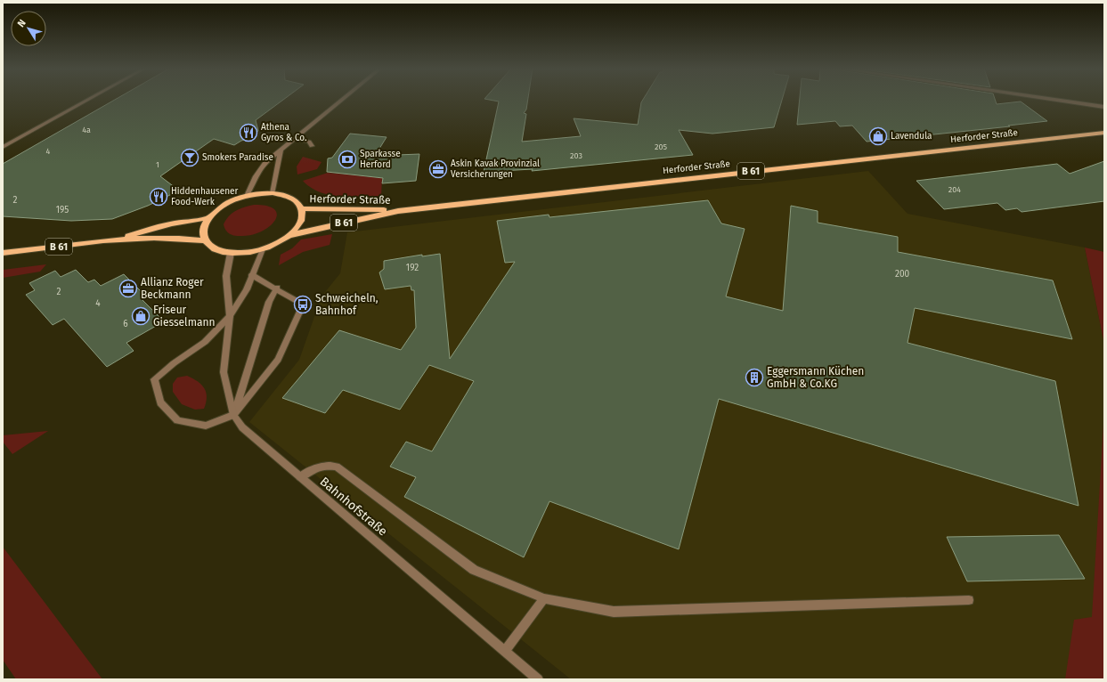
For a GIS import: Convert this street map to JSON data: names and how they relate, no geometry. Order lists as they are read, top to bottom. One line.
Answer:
{"streets":{"main road":["Herforder Straße","B 61"],"street":["Bahnhofstraße"]},"places":{"restaurant":["Athena Gyros & Co.","Hiddenhausener Food-Werk"],"shop":["Lavendula","Friseur Giesselmann"],"bar":["Smokers Paradise"],"bank":["Sparkasse Herford"],"office":["Askin Kavak Provinzial Versicherungen","Allianz Roger Beckmann"],"bus stop":["Schweicheln, Bahnhof"],"building":["Eggersmann Küchen GmbH & Co.KG"]},"house_numbers":["4a","205","4","203","1","204","2","195","192","200","2","4","6"],"north":"top left"}
